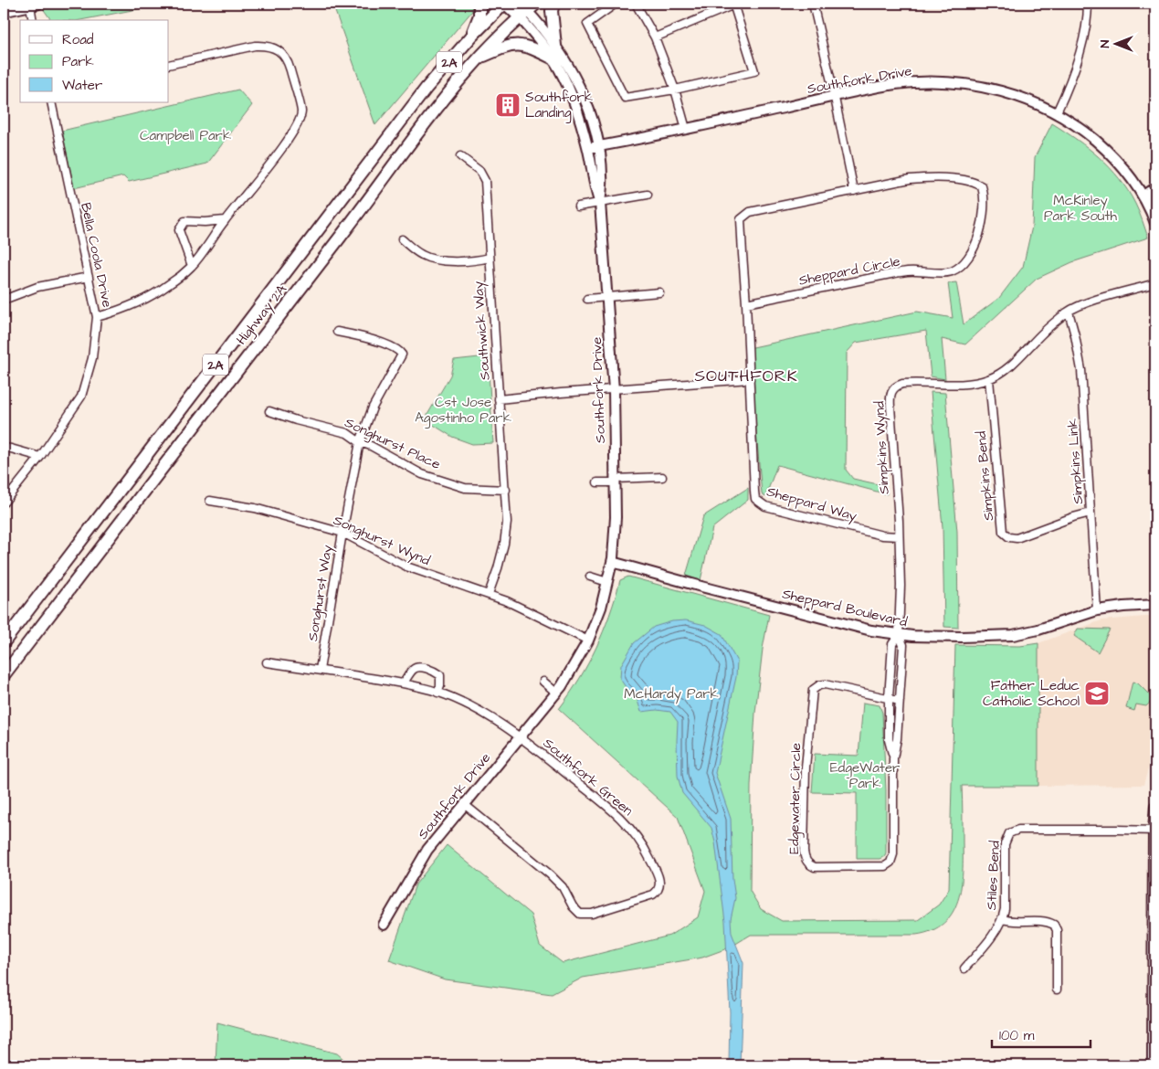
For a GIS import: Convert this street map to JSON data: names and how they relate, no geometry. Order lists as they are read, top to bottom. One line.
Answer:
{"streets":{"main road":["2A","Highway 2A"],"street":["Southfork Drive","Bella Coola Drive","Sheppard Circle","Southwick Way","Songhurst Place","Simpkins Wynd","Simpkins Link","Simpkins Bend","Sheppard Way","Songhurst Wynd","Songhurst Way","Sheppard Boulevard","Southfork Green","Edgewater Circle","Stiles Bend"]},"crossings":[["Southfork Drive","Highway 2A"],["Southfork Drive","Songhurst Wynd"],["Southfork Drive","Sheppard Boulevard"],["Southfork Drive","Southfork Green"],["Sheppard Circle","Sheppard Way"],["Southwick Way","Songhurst Place"],["Southwick Way","Songhurst Wynd"],["Songhurst Place","Songhurst Way"],["Simpkins Wynd","Simpkins Link"],["Simpkins Wynd","Simpkins Bend"],["Simpkins Wynd","Sheppard Way"],["Simpkins Wynd","Sheppard Boulevard"],["Simpkins Link","Simpkins Bend"],["Simpkins Link","Sheppard Boulevard"],["Songhurst Wynd","Songhurst Way"]],"districts":["SOUTHFORK"],"parks":["Campbell Park","McKinley Park South","Cst Jose Agostinho Park","McHardy Park","EdgeWater Park"],"places":{"building":["Southfork Landing"],"school or university":["Father Leduc Catholic School"]},"legend":["Road","Park","Water"],"scale_bar":"100 m","north":"left"}
